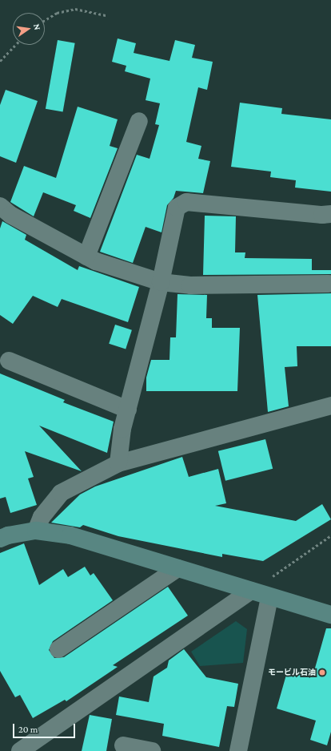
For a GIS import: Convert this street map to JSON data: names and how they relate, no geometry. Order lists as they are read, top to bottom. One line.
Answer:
{"places":["モービル石油"],"scale_bar":"20 m","north":"right"}
